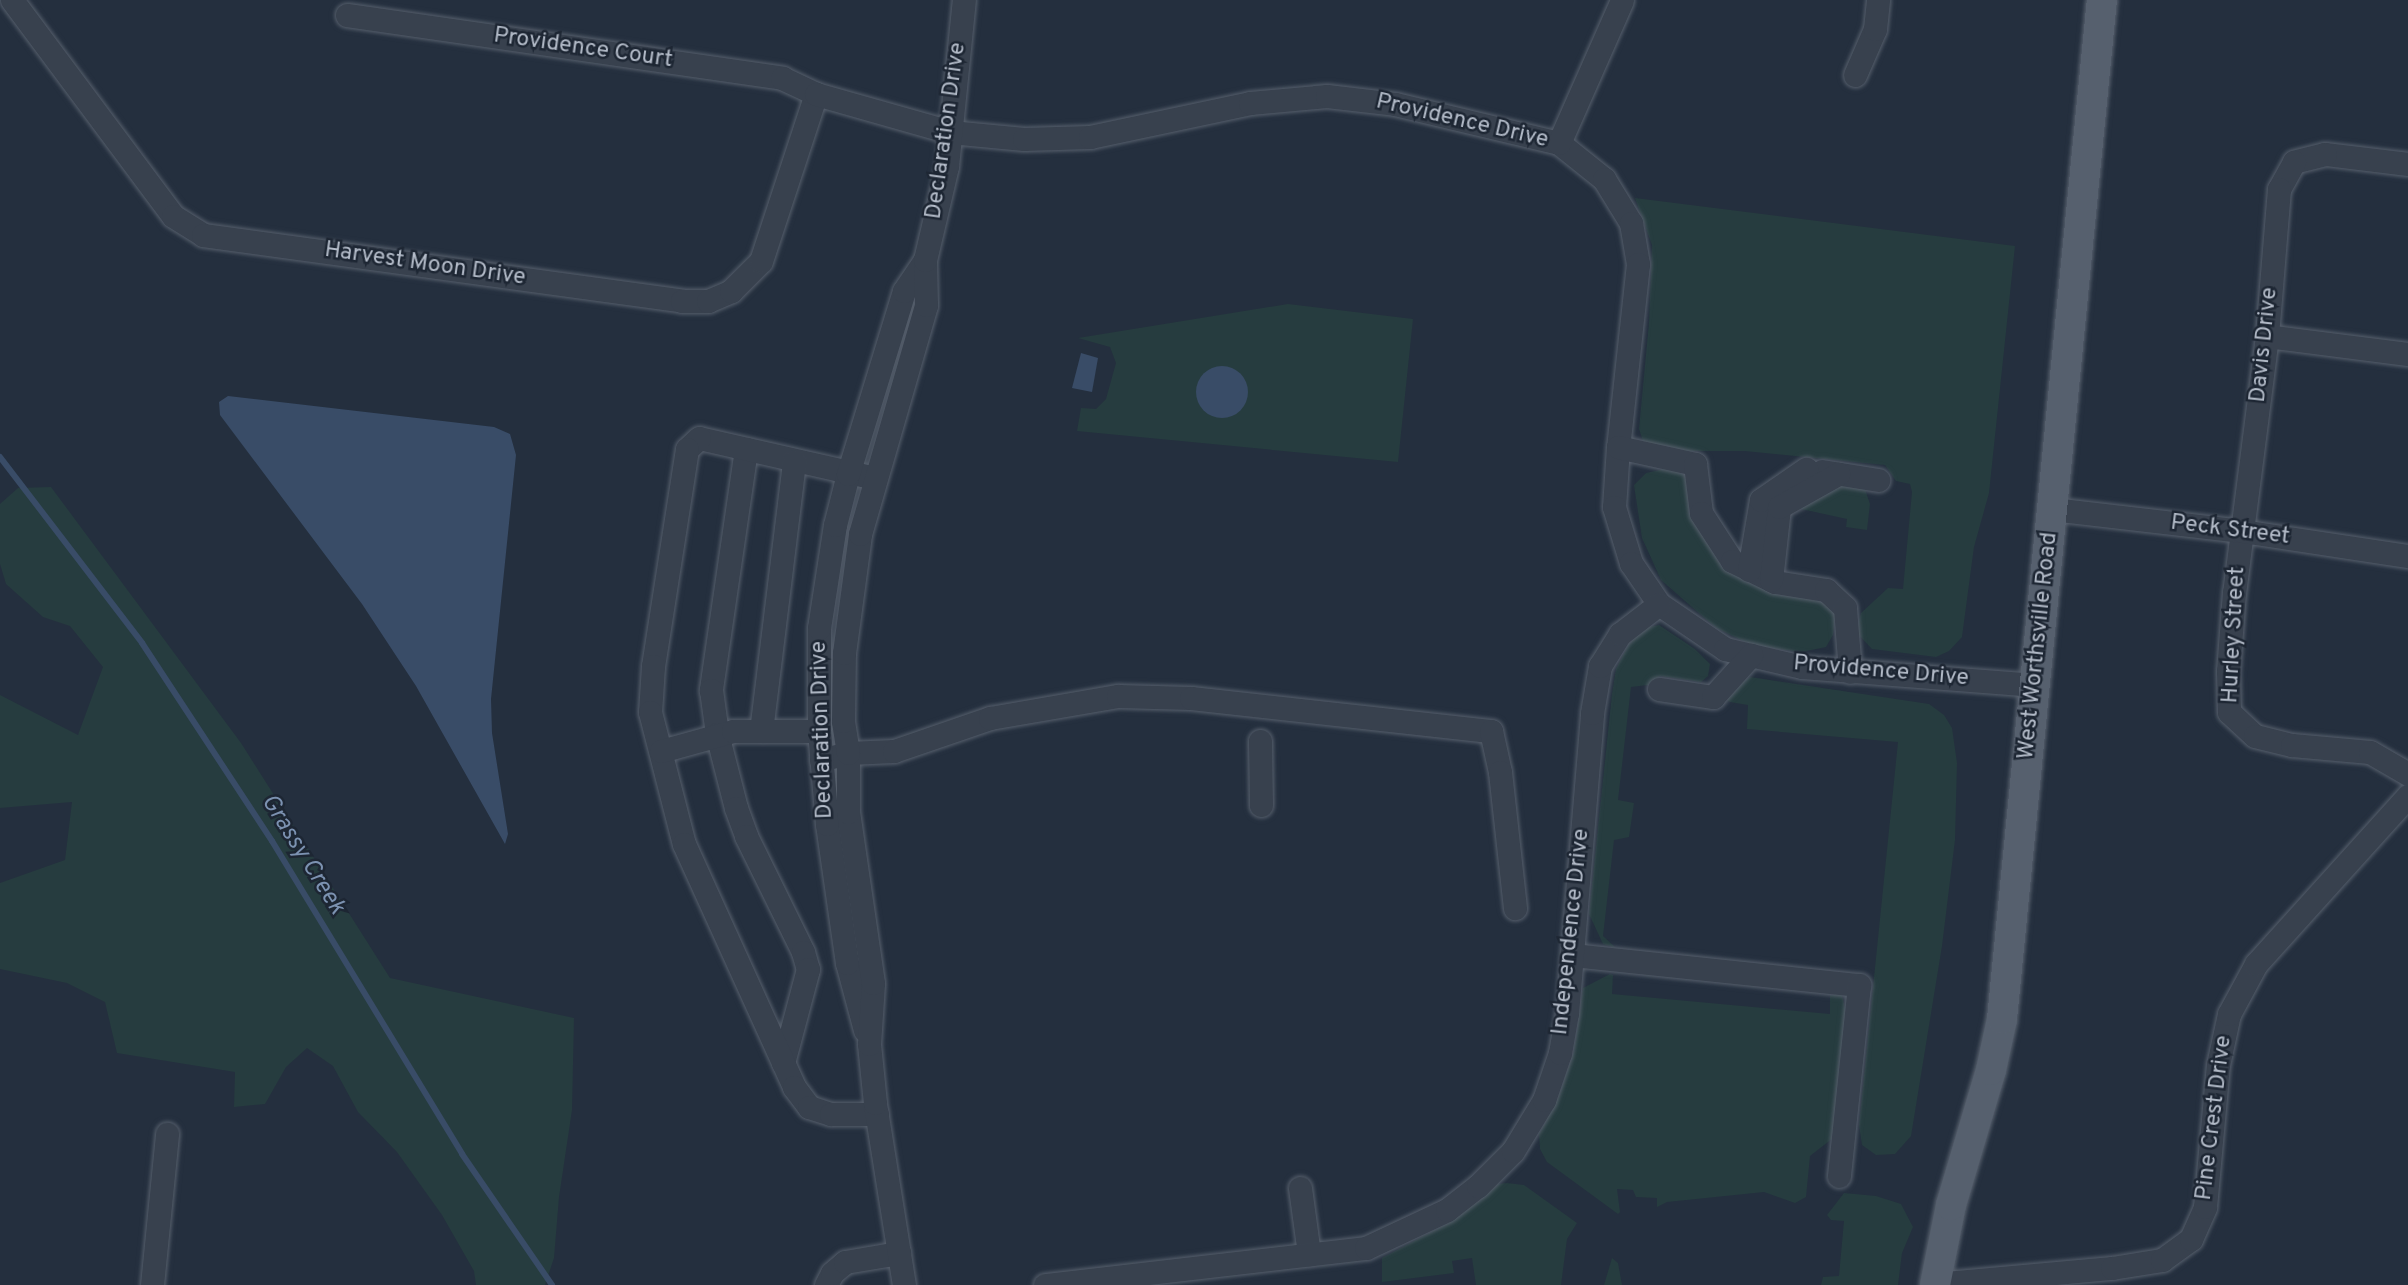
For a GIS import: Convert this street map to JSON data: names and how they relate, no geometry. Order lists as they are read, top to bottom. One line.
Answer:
{"streets":{"main road":["West Worthsville Road"],"street":["Providence Court","Providence Drive","Declaration Drive","Harvest Moon Drive","Davis Drive","Peck Street","Hurley Street","Independence Drive","Pine Crest Drive"]},"crossings":[["Providence Court","Providence Drive"],["Providence Court","Harvest Moon Drive"],["Providence Drive","Declaration Drive"],["Providence Drive","Harvest Moon Drive"],["Providence Drive","West Worthsville Road"],["Providence Drive","Independence Drive"],["Davis Drive","Peck Street"],["Davis Drive","Hurley Street"],["Peck Street","Hurley Street"],["Peck Street","West Worthsville Road"],["West Worthsville Road","Pine Crest Drive"]],"water":["Grassy Creek"]}
